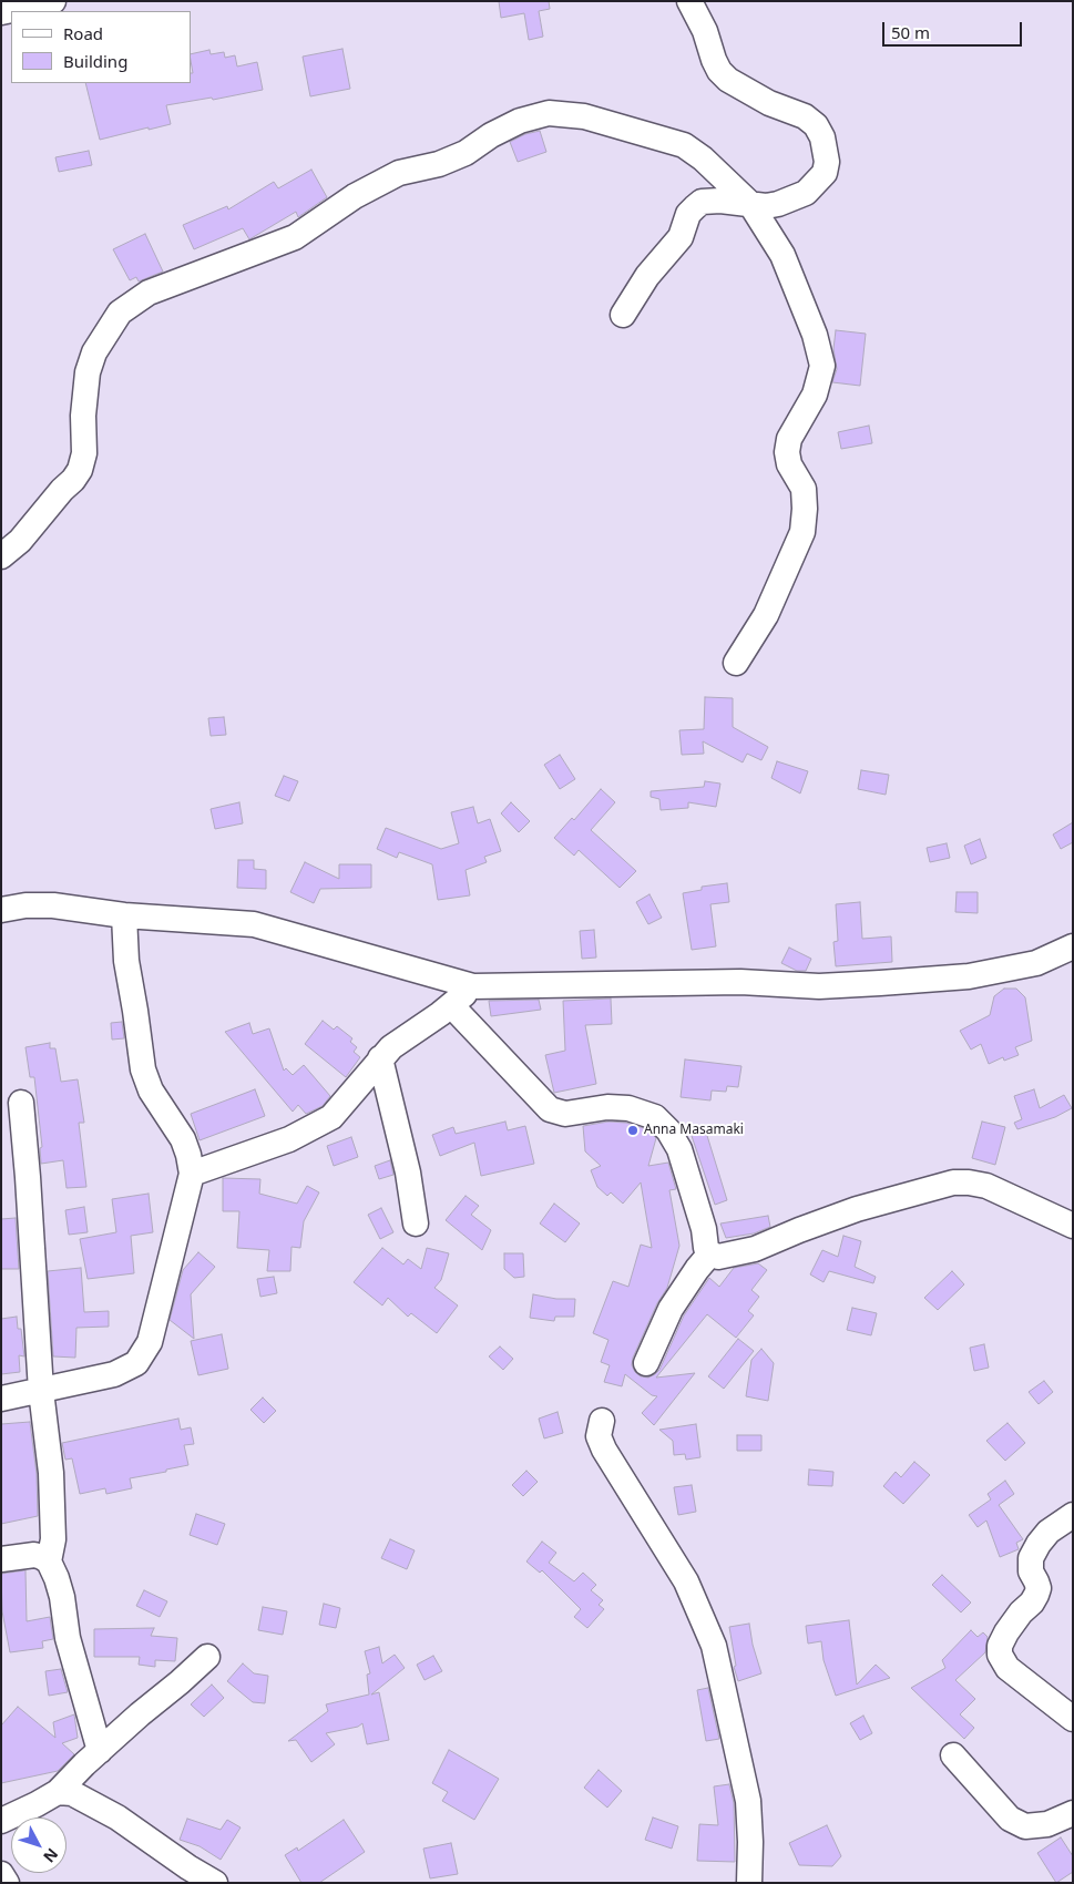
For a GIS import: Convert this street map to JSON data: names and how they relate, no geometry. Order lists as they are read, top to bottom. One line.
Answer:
{"places":["Anna Masamaki"],"legend":["Road","Building"],"scale_bar":"50 m","north":"bottom right"}
